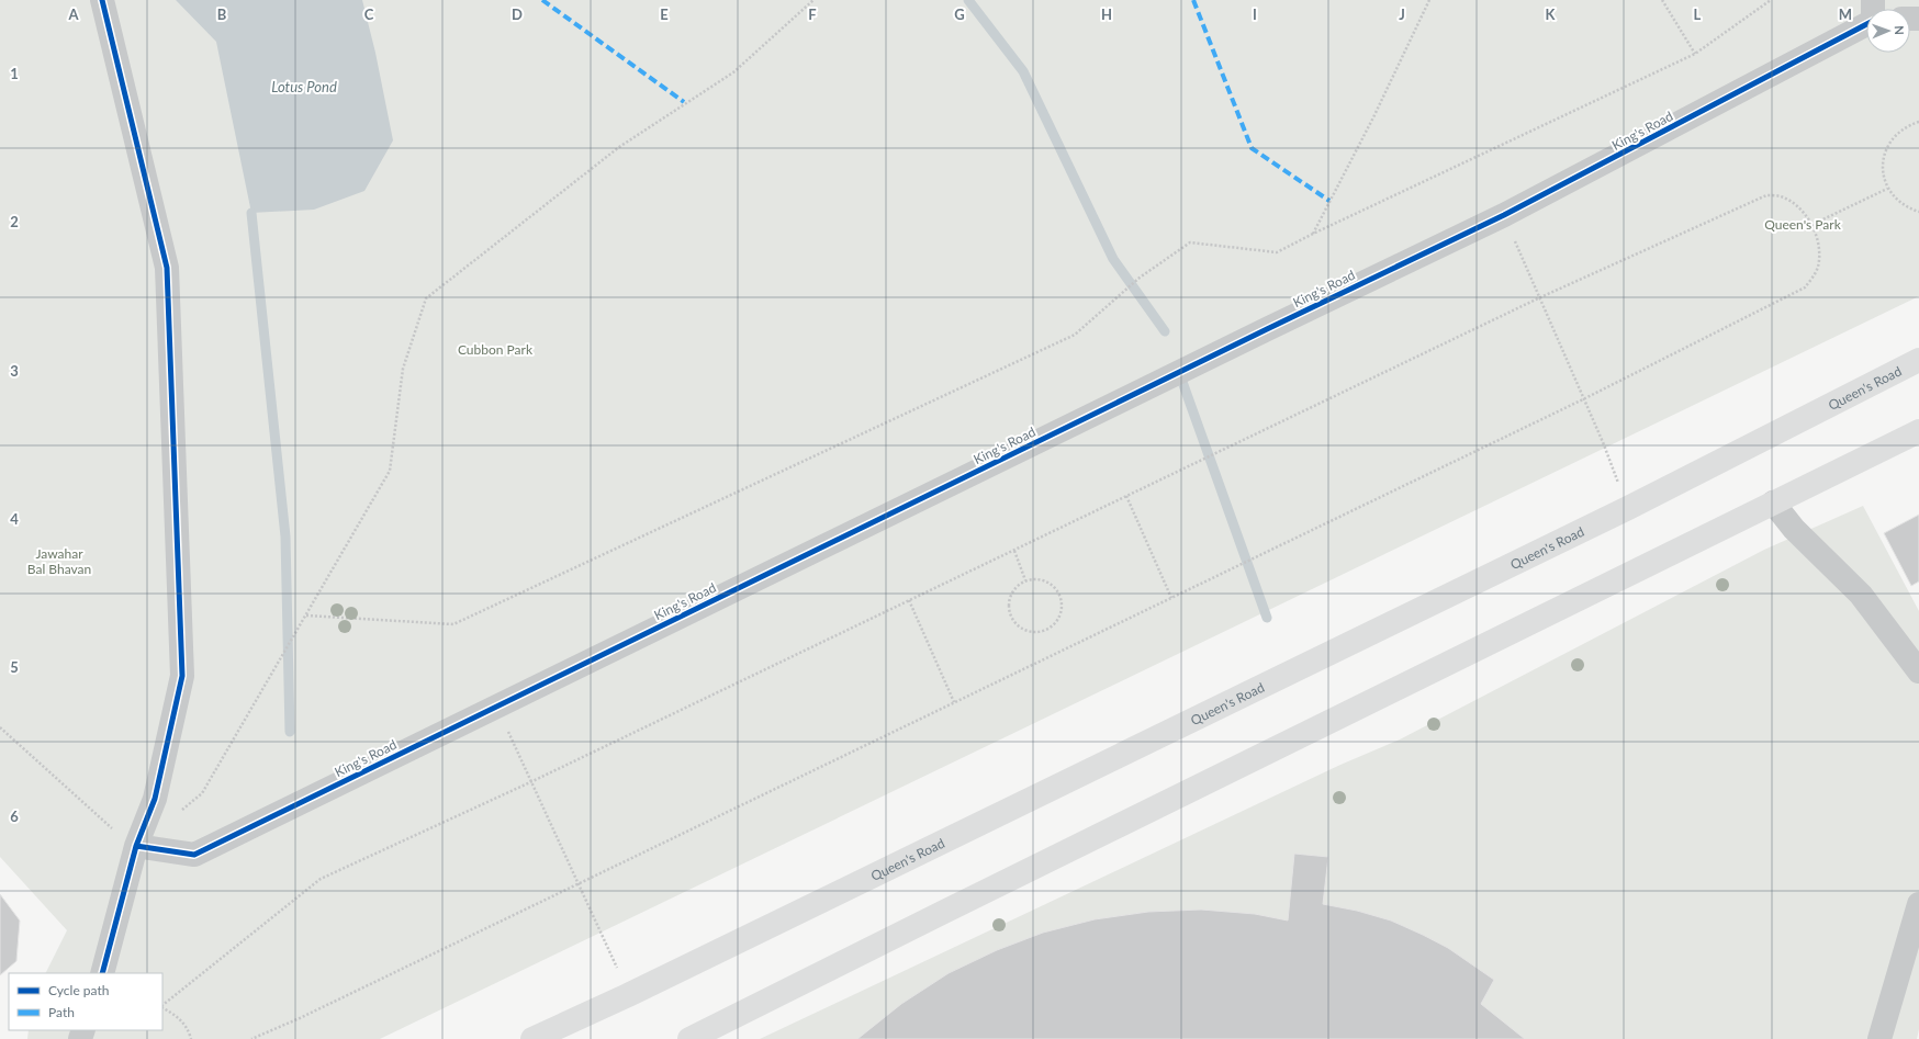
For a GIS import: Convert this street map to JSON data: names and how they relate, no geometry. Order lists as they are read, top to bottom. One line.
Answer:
{"streets":{"main road":["Queen's Road"],"street":["King's Road"]},"water":["Lotus Pond"],"parks":["Queen's Park","Cubbon Park","Jawahar Bal Bhavan"],"legend":["Cycle path","Path"],"north":"right","grid":{"columns":["A","B","C","D","E","F","G","H","I","J","K","L","M"],"rows":["1","2","3","4","5","6"]}}
